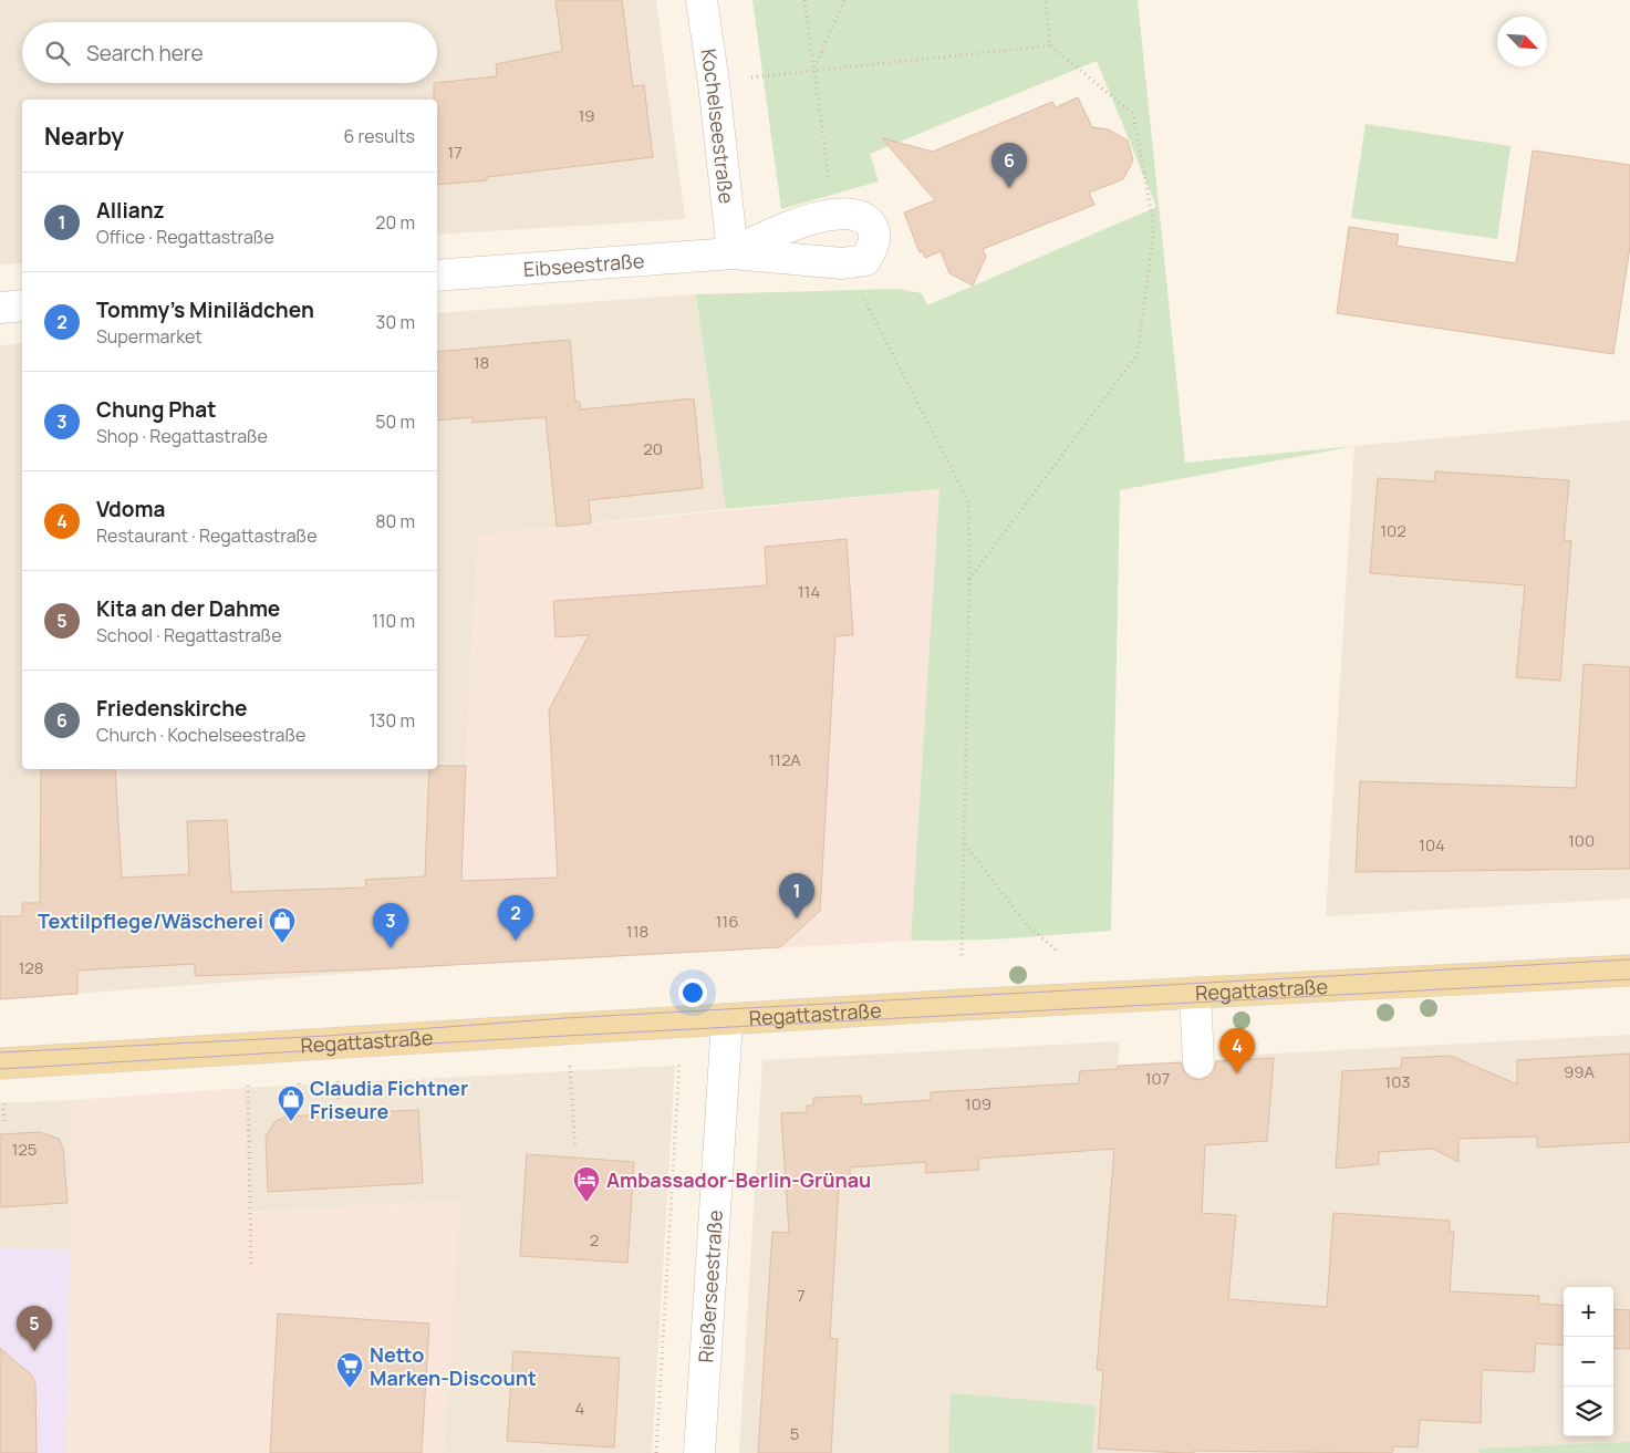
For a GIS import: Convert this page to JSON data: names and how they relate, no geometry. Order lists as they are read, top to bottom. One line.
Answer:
{"streets":{"main road":["Regattastraße"],"street":["Kochelseestraße","Eibseestraße","Rießerseestraße"]},"crossings":[["Kochelseestraße","Eibseestraße"],["Regattastraße","Rießerseestraße"]],"places":{"shop":["Textilpflege/Wäscherei","Claudia Fichtner Friseure"],"hotel":["Ambassador-Berlin-Grünau"],"supermarket":["Netto Marken-Discount"]},"house_numbers":["19","17","18","20","102","114","112A","100","104","116","118","128","99A","107","103","109","125","2","7","4","5"],"north":"bottom right","page":{"search":"Search here","heading":["Nearby","6 results"],"pins":["6","1","2","3","4","5"],"list":[{"mark":"1","name":"Allianz","note":"Office · Regattastraße","value":"20 m"},{"mark":"2","name":"Tommy's Minilädchen","note":"Supermarket","value":"30 m"},{"mark":"3","name":"Chung Phat","note":"Shop · Regattastraße","value":"50 m"},{"mark":"4","name":"Vdoma","note":"Restaurant · Regattastraße","value":"80 m"},{"mark":"5","name":"Kita an der Dahme","note":"School · Regattastraße","value":"110 m"},{"mark":"6","name":"Friedenskirche","note":"Church · Kochelseestraße","value":"130 m"}],"map_buttons":["+","−"]}}
